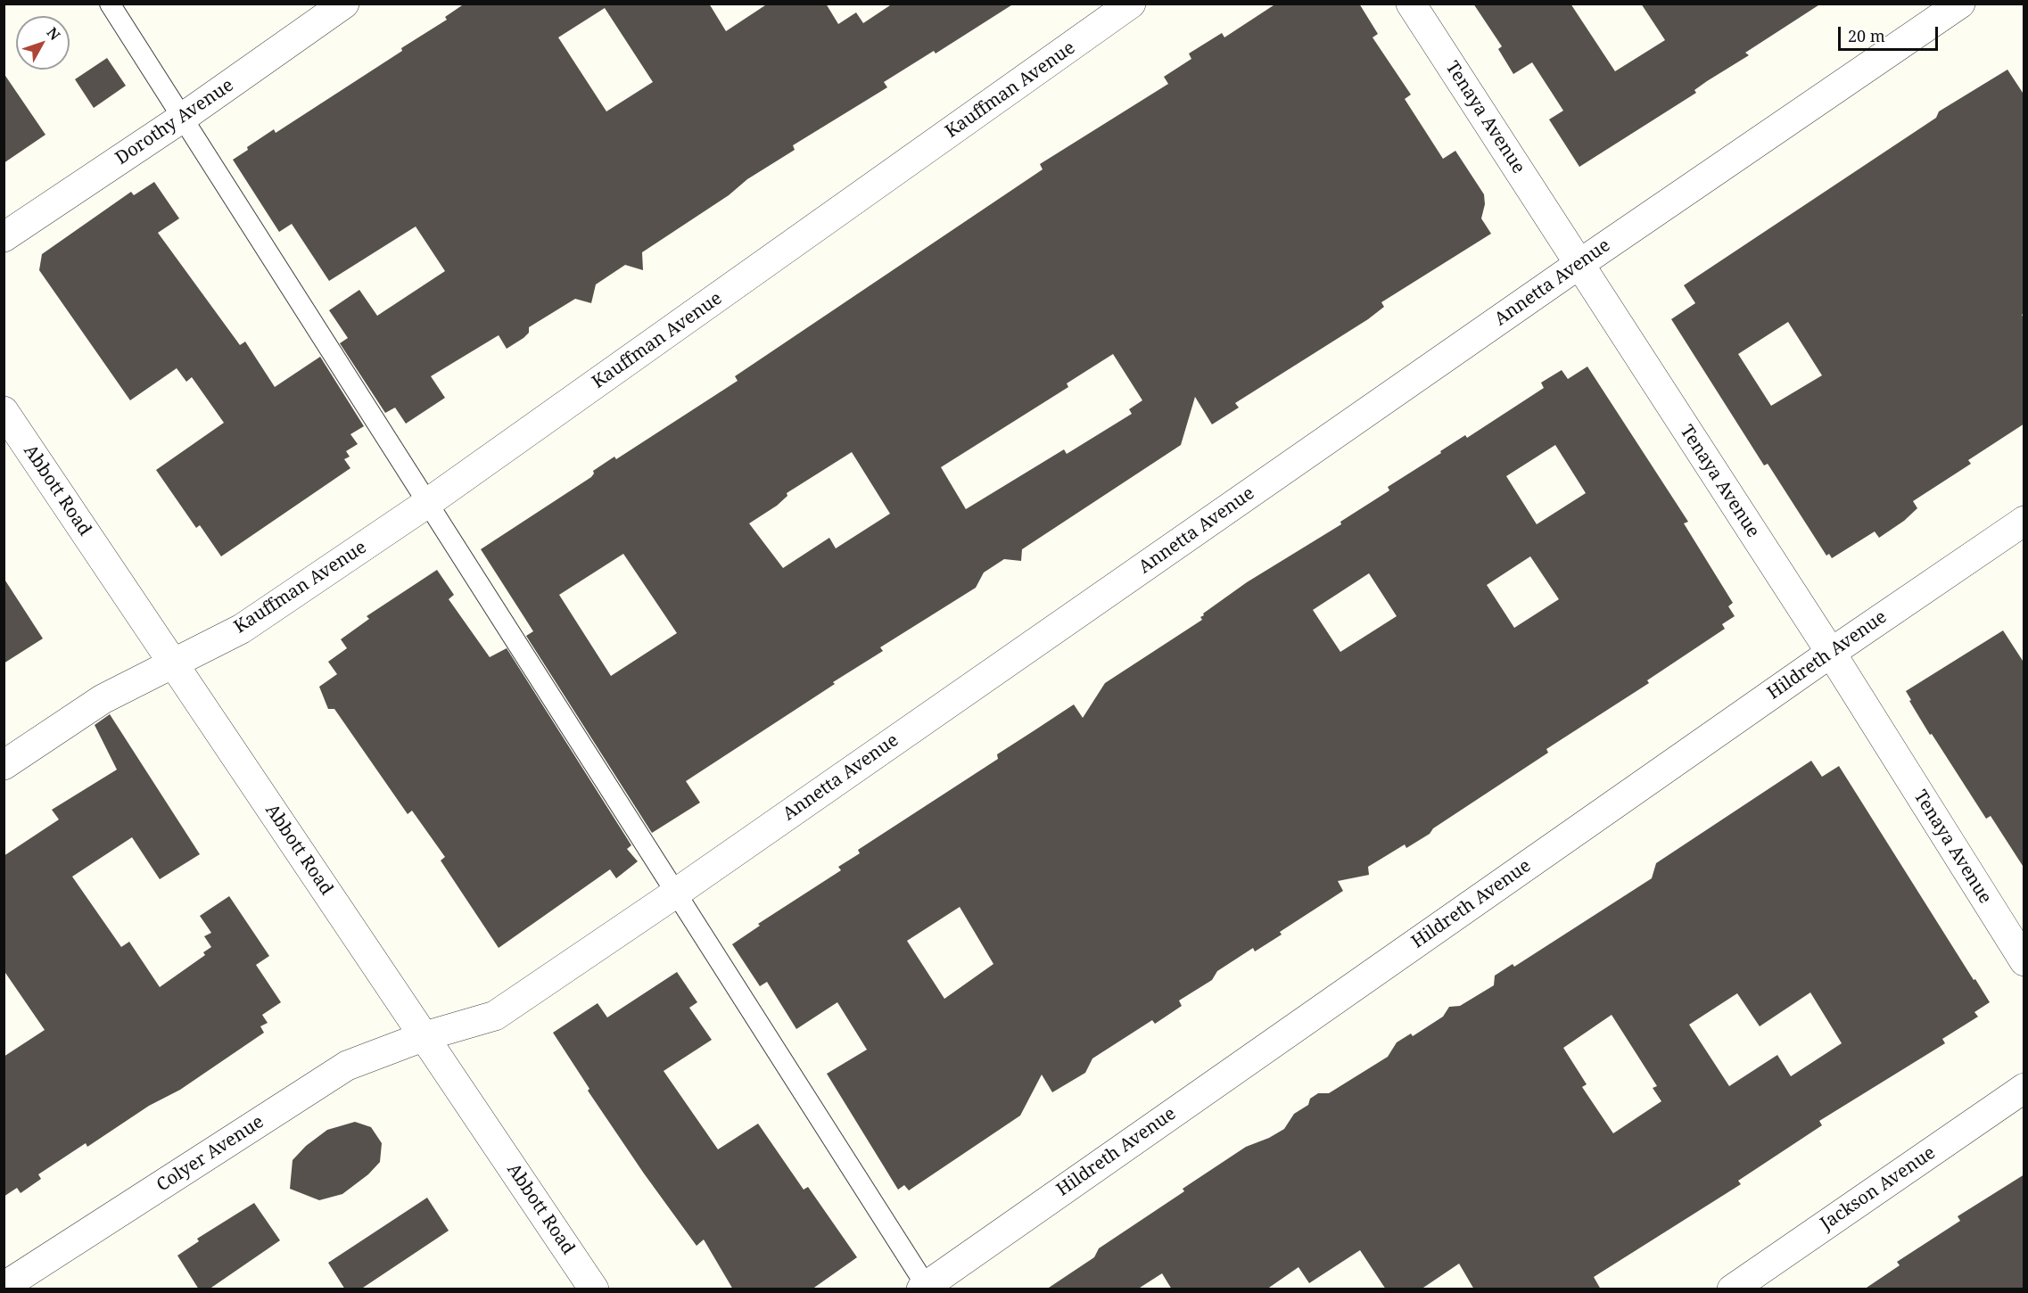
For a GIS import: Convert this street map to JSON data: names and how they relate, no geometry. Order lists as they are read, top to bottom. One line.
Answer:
{"streets":{"street":["Kauffman Avenue","Tenaya Avenue","Dorothy Avenue","Annetta Avenue","Abbott Road","Hildreth Avenue","Colyer Avenue","Jackson Avenue"]},"crossings":[["Kauffman Avenue","Abbott Road"],["Tenaya Avenue","Annetta Avenue"],["Tenaya Avenue","Hildreth Avenue"],["Annetta Avenue","Abbott Road"],["Annetta Avenue","Colyer Avenue"],["Abbott Road","Colyer Avenue"]],"scale_bar":"20 m","north":"top right"}
